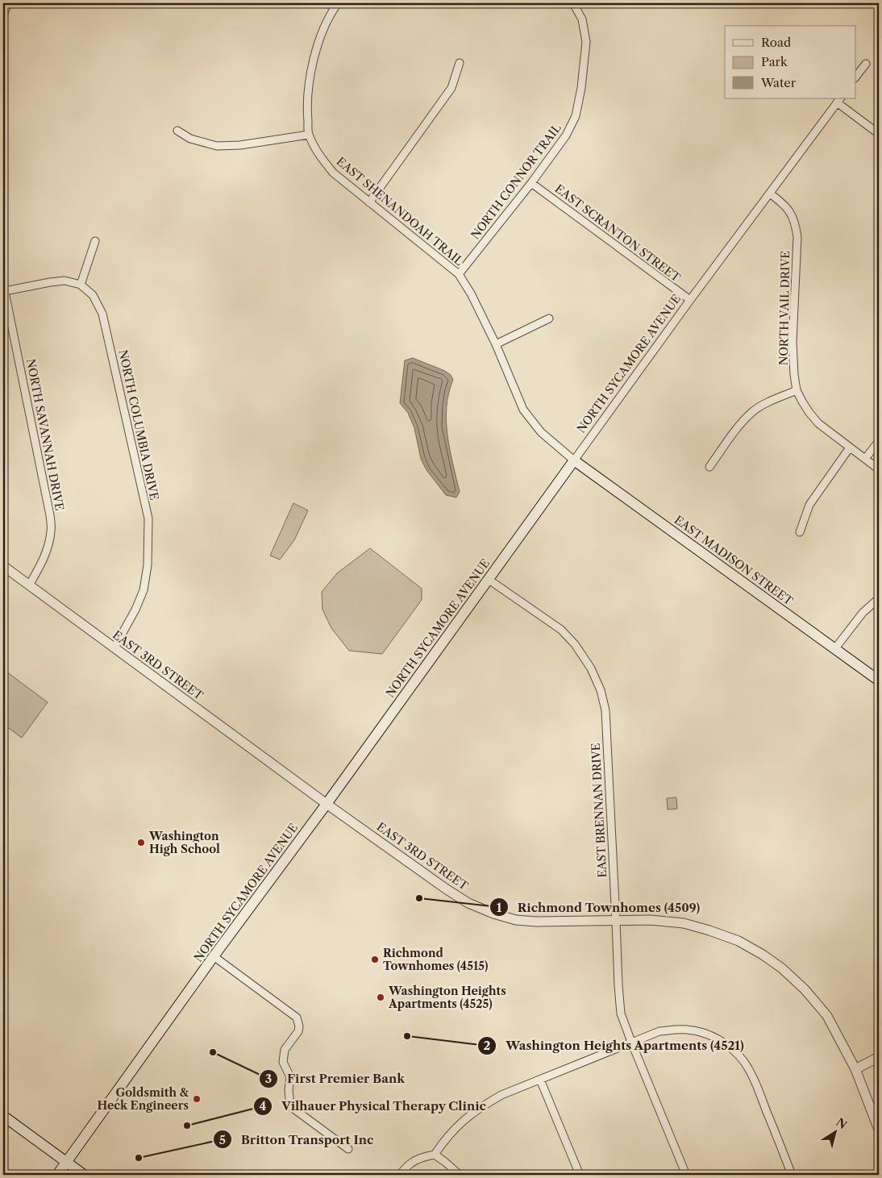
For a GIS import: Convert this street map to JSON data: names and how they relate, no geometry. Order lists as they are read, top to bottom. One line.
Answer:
{"streets":{"main road":["NORTH SYCAMORE AVENUE","EAST MADISON STREET"],"street":["NORTH CONNOR TRAIL","EAST SHENANDOAH TRAIL","EAST SCRANTON STREET","NORTH VAIL DRIVE","NORTH COLUMBIA DRIVE","NORTH SAVANNAH DRIVE","EAST 3RD STREET","EAST BRENNAN DRIVE"]},"crossings":[["NORTH CONNOR TRAIL","EAST SHENANDOAH TRAIL"],["NORTH CONNOR TRAIL","EAST SCRANTON STREET"],["EAST SHENANDOAH TRAIL","NORTH SYCAMORE AVENUE"],["EAST SHENANDOAH TRAIL","EAST MADISON STREET"],["EAST SCRANTON STREET","NORTH SYCAMORE AVENUE"],["NORTH VAIL DRIVE","NORTH SYCAMORE AVENUE"],["NORTH SYCAMORE AVENUE","EAST MADISON STREET"],["NORTH SYCAMORE AVENUE","EAST 3RD STREET"],["NORTH SYCAMORE AVENUE","EAST BRENNAN DRIVE"],["NORTH COLUMBIA DRIVE","EAST 3RD STREET"],["NORTH SAVANNAH DRIVE","EAST 3RD STREET"],["EAST 3RD STREET","EAST BRENNAN DRIVE"]],"places":["Washington High School","Richmond Townhomes (4509)","Richmond Townhomes (4515)","Washington Heights Apartments (4525)","Washington Heights Apartments (4521)","First Premier Bank","Goldsmith & Heck Engineers","Vilhauer Physical Therapy Clinic","Britton Transport Inc"],"legend":["Road","Park","Water"],"north":"top right"}
